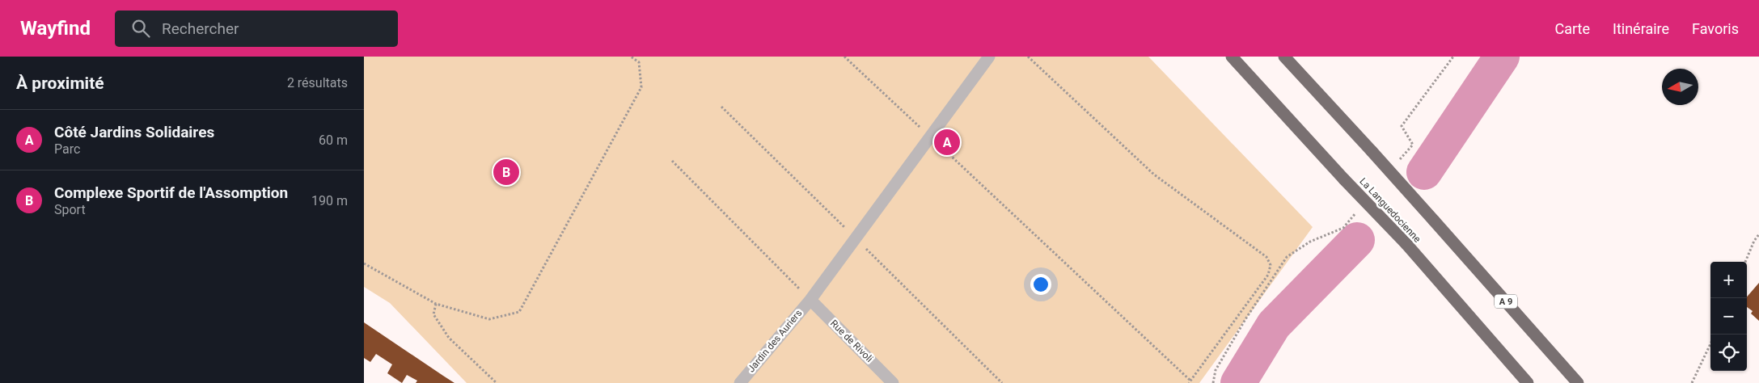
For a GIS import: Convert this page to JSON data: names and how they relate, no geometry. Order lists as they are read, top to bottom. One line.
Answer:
{"streets":{"highway":["La Languedocienne","A 9"],"street":["Jardin des Auriers","Rue de Rivoli"]},"crossings":[["Jardin des Auriers","Rue de Rivoli"]],"north":"left","page":{"header":"Wayfind","search":"Rechercher","nav":["Carte","Itinéraire","Favoris"],"heading":["À proximité","2 résultats"],"list":[{"mark":"A","name":"Côté Jardins Solidaires","note":"Parc","value":"60 m"},{"mark":"B","name":"Complexe Sportif de l'Assomption","note":"Sport","value":"190 m"}],"pins":["A","B"],"map_buttons":["+","−"]}}
